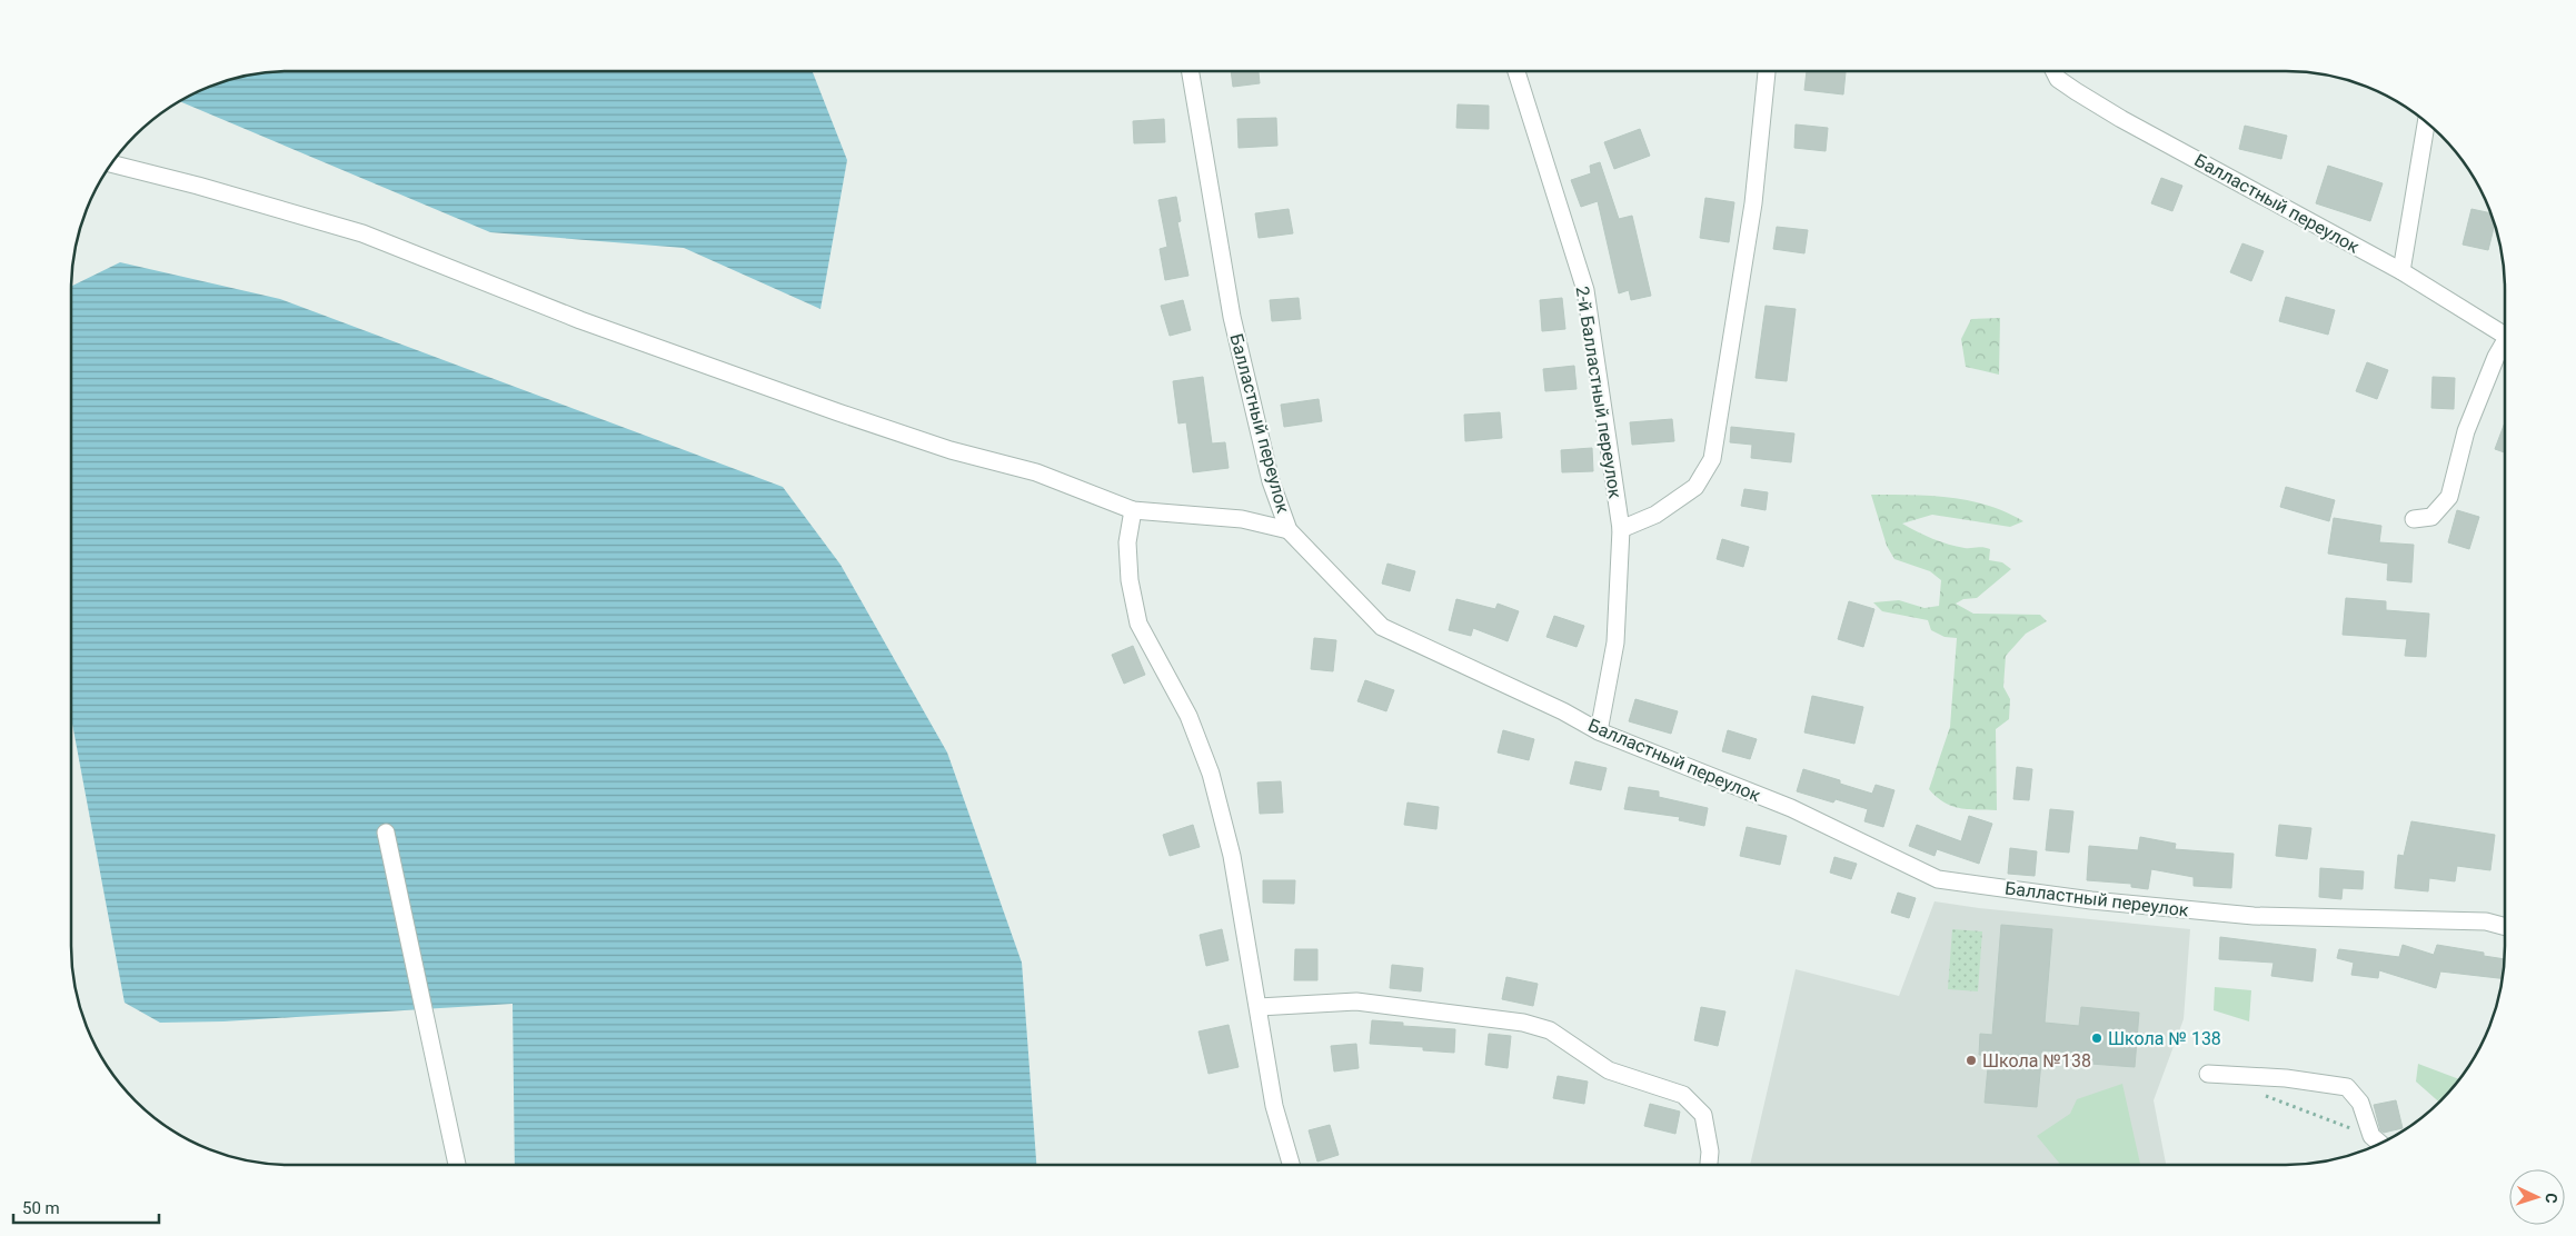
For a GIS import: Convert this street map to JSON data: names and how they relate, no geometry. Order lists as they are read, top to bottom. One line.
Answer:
{"streets":{"street":["Балластный переулок","2-й Балластный переулок"]},"crossings":[["Балластный переулок","2-й Балластный переулок"]],"places":["Школа № 138","Школа №138"],"scale_bar":"50 m","north":"right"}
